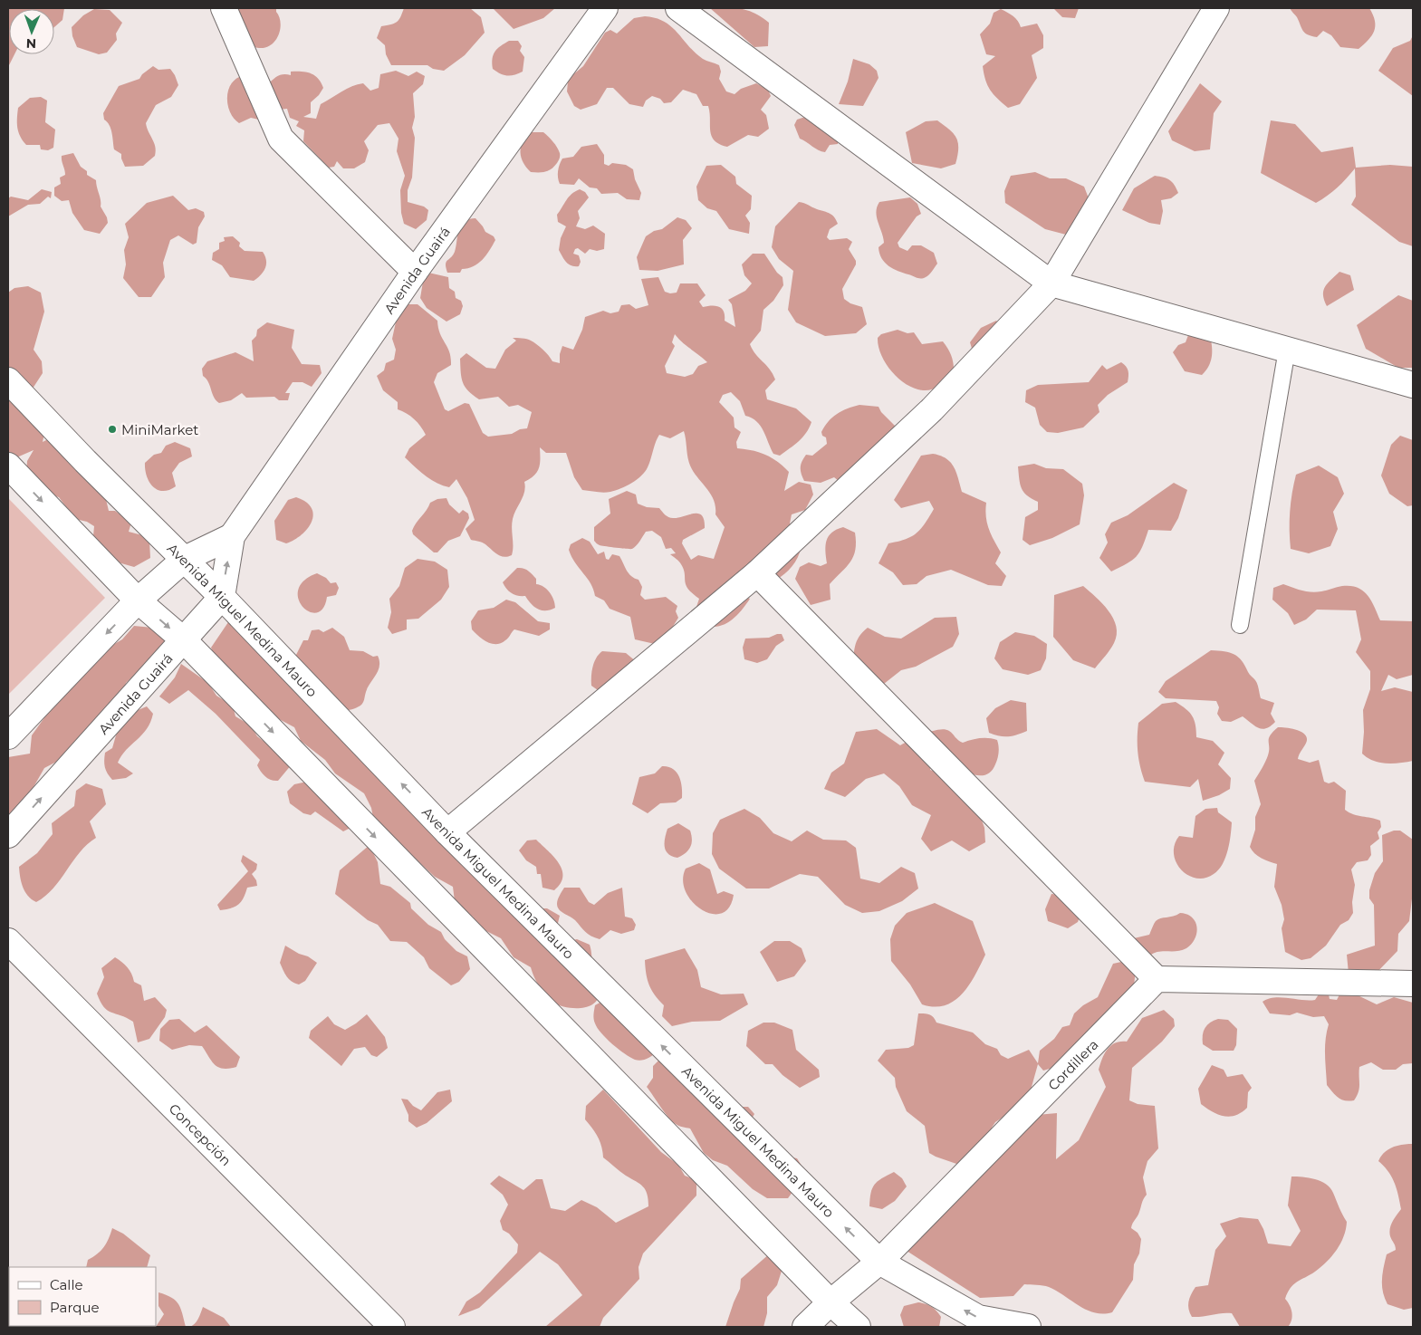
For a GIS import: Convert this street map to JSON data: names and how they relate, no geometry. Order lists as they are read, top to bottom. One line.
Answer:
{"streets":{"street":["Avenida Guairá","Avenida Miguel Medina Mauro","Cordillera","Concepción"]},"crossings":[["Avenida Guairá","Avenida Miguel Medina Mauro"],["Avenida Miguel Medina Mauro","Cordillera"]],"places":["MiniMarket"],"legend":["Calle","Parque"],"north":"bottom"}
